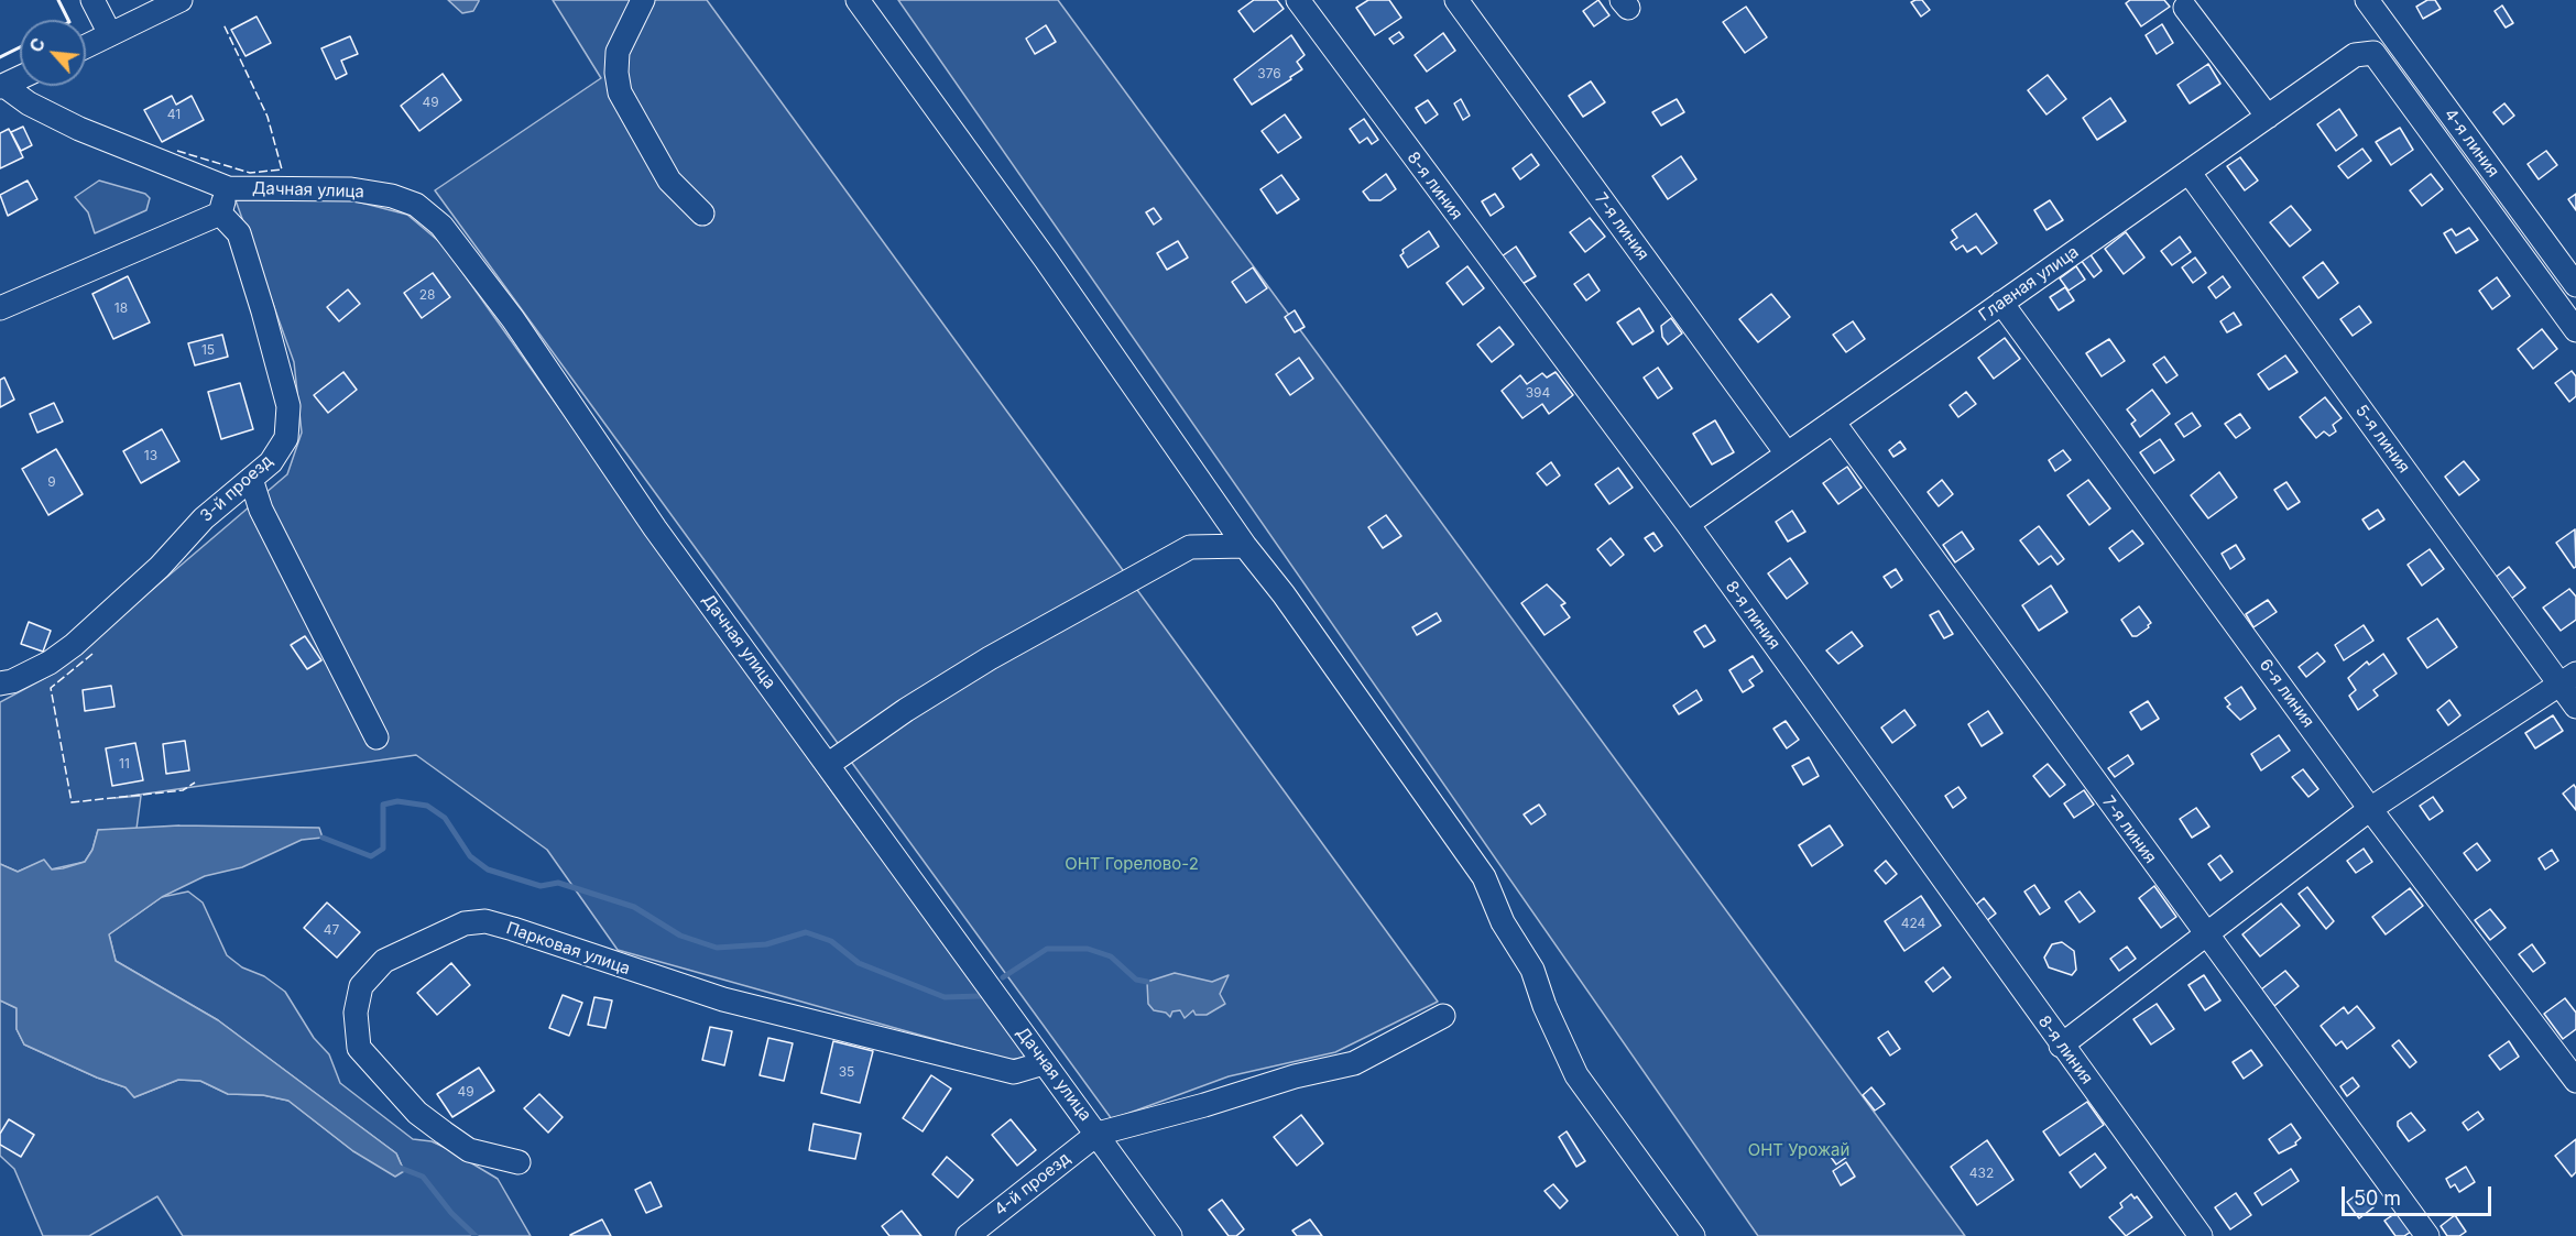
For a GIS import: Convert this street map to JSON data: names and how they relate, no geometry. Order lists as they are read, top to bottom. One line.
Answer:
{"streets":{"street":["4-я линия","8-я линия","Дачная улица","7-я линия","Главная улица","5-я линия","3-й проезд","6-я линия","Парковая улица","4-й проезд"]},"crossings":[["8-я линия","Главная улица"],["Дачная улица","3-й проезд"],["Дачная улица","Парковая улица"],["Дачная улица","4-й проезд"],["7-я линия","Главная улица"],["Главная улица","5-я линия"],["Главная улица","6-я линия"]],"parks":["ОНТ Горелово-2","ОНТ Урожай"],"house_numbers":["376","49","41","28","18","15","394","13","9","11","424","47","35","49","432"],"scale_bar":"50 m","north":"top left"}
